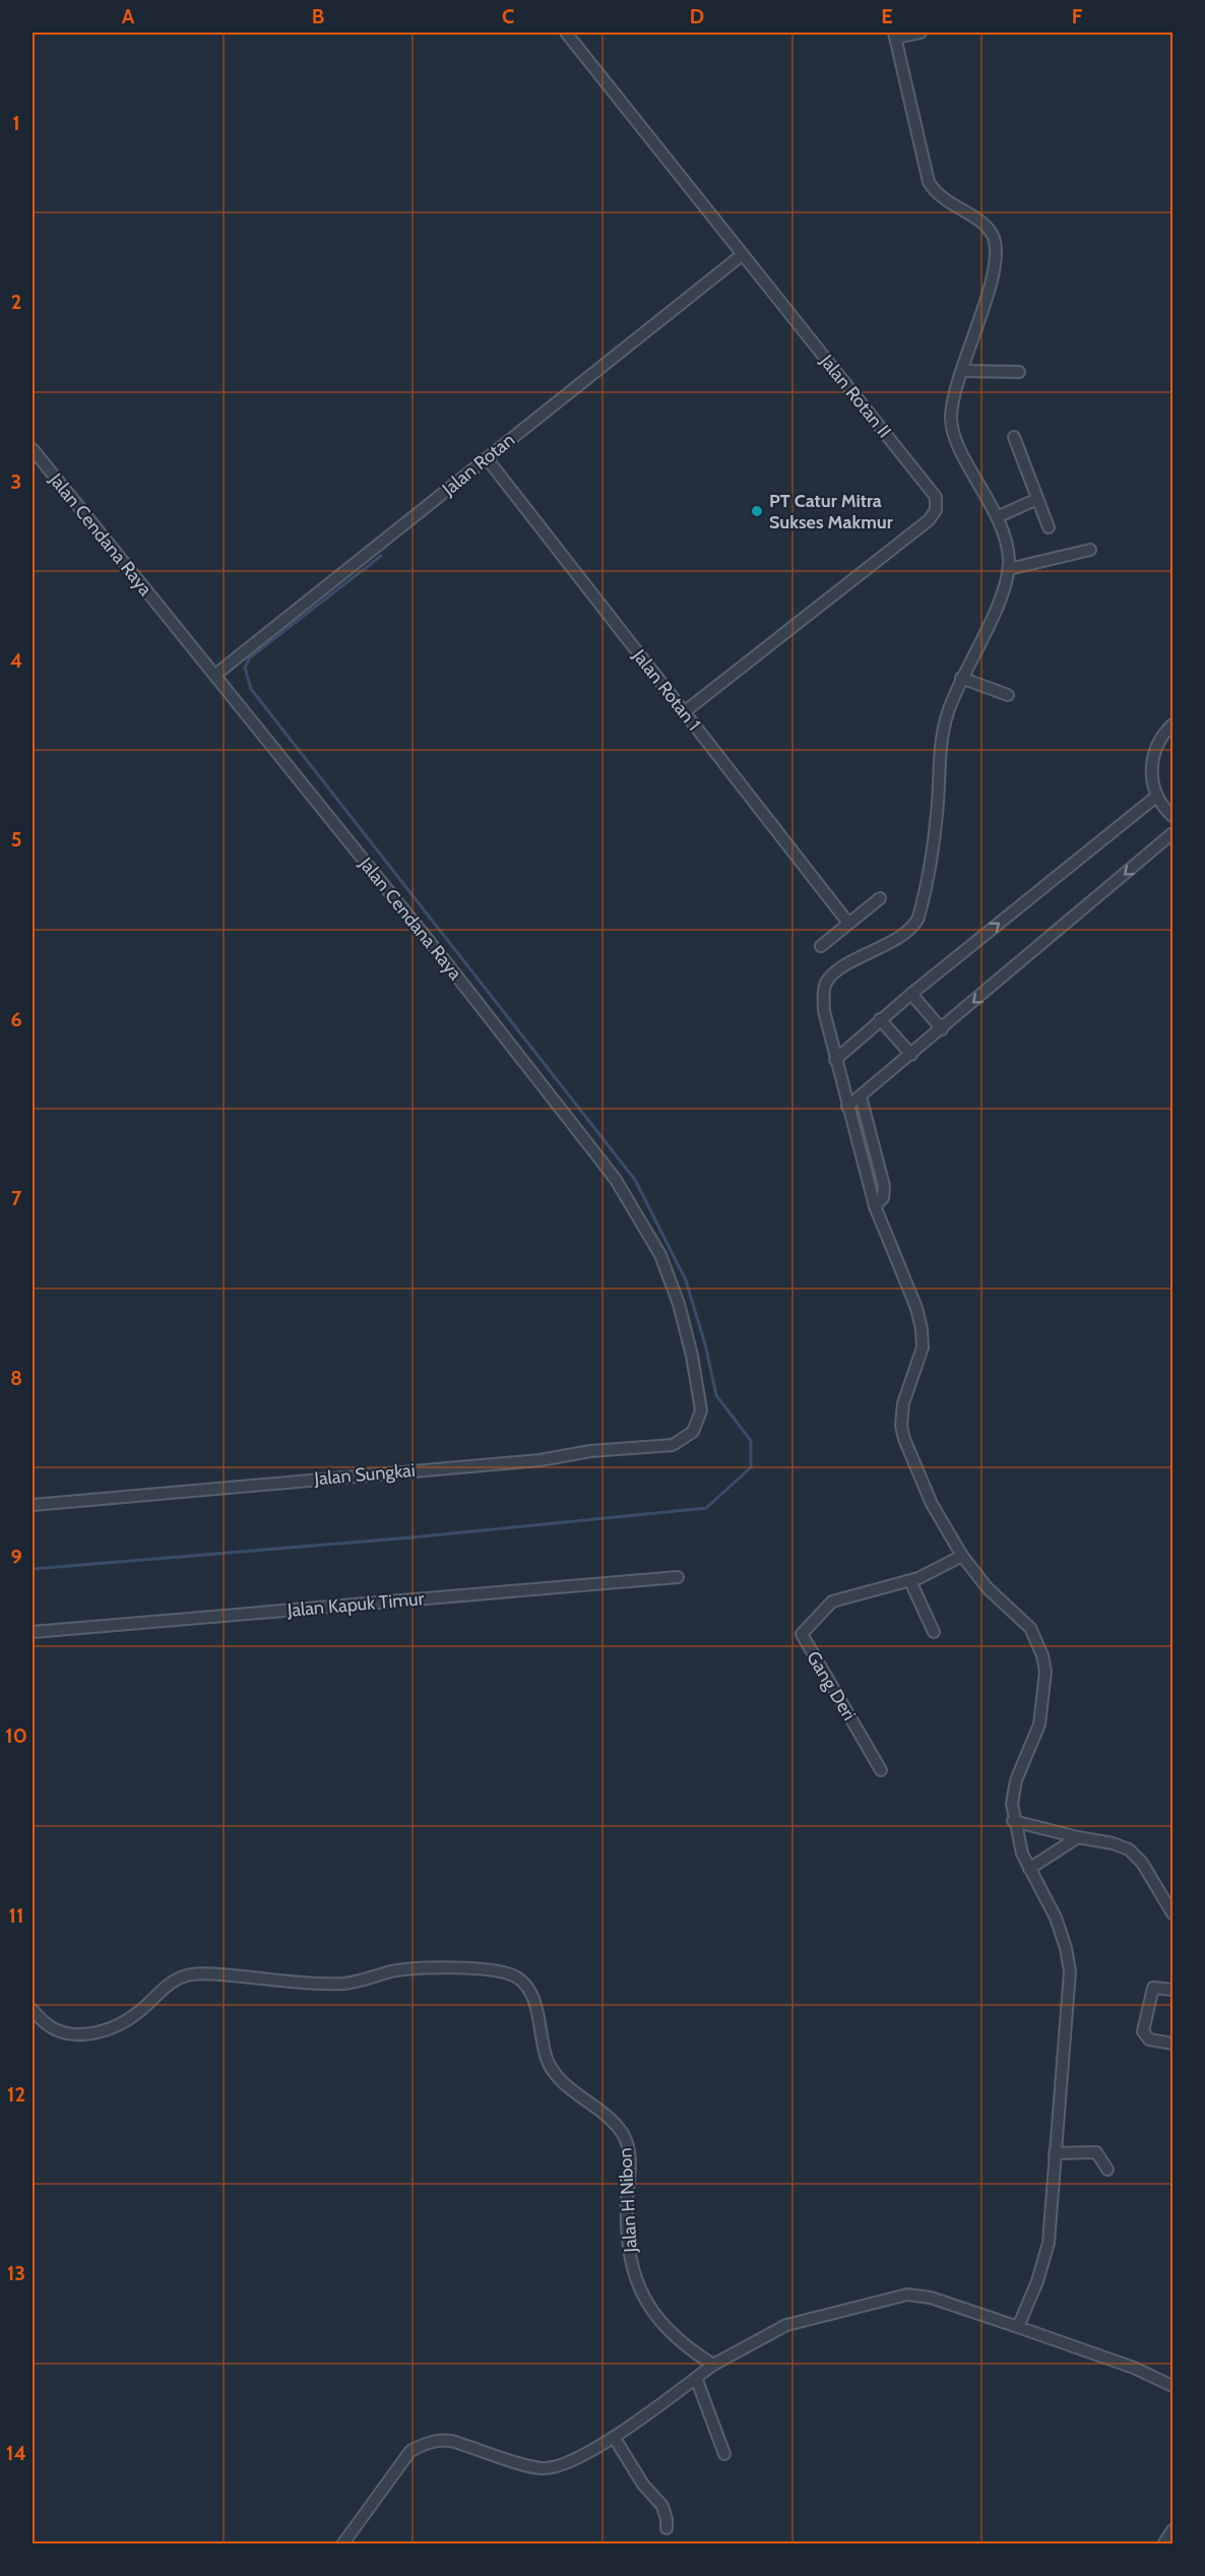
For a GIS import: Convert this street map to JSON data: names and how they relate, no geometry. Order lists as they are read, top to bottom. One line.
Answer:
{"streets":{"street":["Jalan Rotan II","Jalan Rotan","Jalan Cendana Raya","Jalan Rotan 1","Jalan Sungkai","Jalan Kapuk Timur","Gang Deri","Jalan H Nibon"]},"crossings":[["Jalan Rotan II","Jalan Rotan"],["Jalan Rotan II","Jalan Rotan 1"],["Jalan Rotan","Jalan Cendana Raya"],["Jalan Rotan","Jalan Rotan 1"],["Jalan Cendana Raya","Jalan Sungkai"]],"places":["PT Catur Mitra Sukses Makmur"],"grid":{"columns":["A","B","C","D","E","F"],"rows":["1","2","3","4","5","6","7","8","9","10","11","12","13","14"]}}
